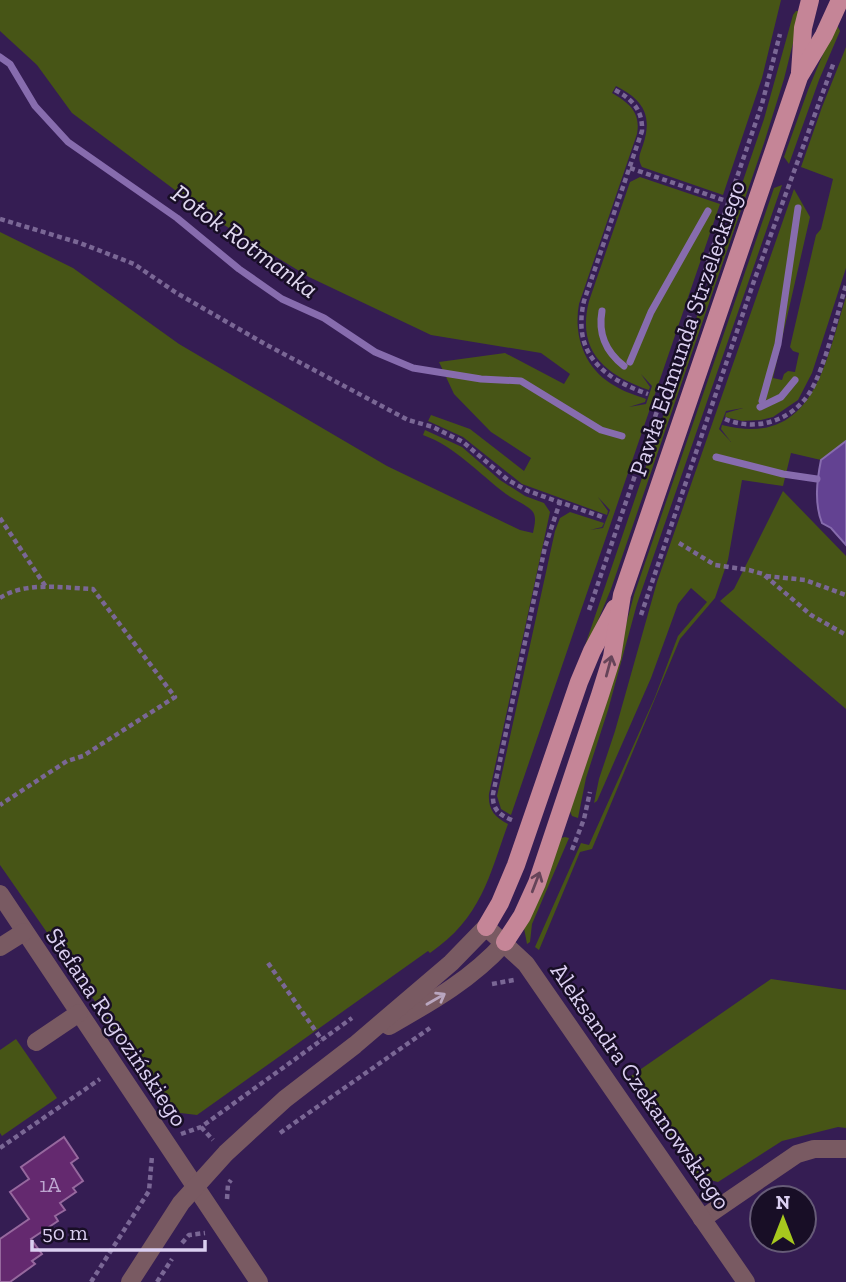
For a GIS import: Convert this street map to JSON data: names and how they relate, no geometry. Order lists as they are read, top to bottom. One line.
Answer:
{"streets":{"main road":["Pawła Edmunda Strzeleckiego"],"street":["Stefana Rogozińskiego","Aleksandra Czekanowskiego"]},"crossings":[["Pawła Edmunda Strzeleckiego","Stefana Rogozińskiego"],["Pawła Edmunda Strzeleckiego","Aleksandra Czekanowskiego"]],"water":["Potok Rotmanka"],"house_numbers":["1A"],"scale_bar":"50 m","north":"top"}
